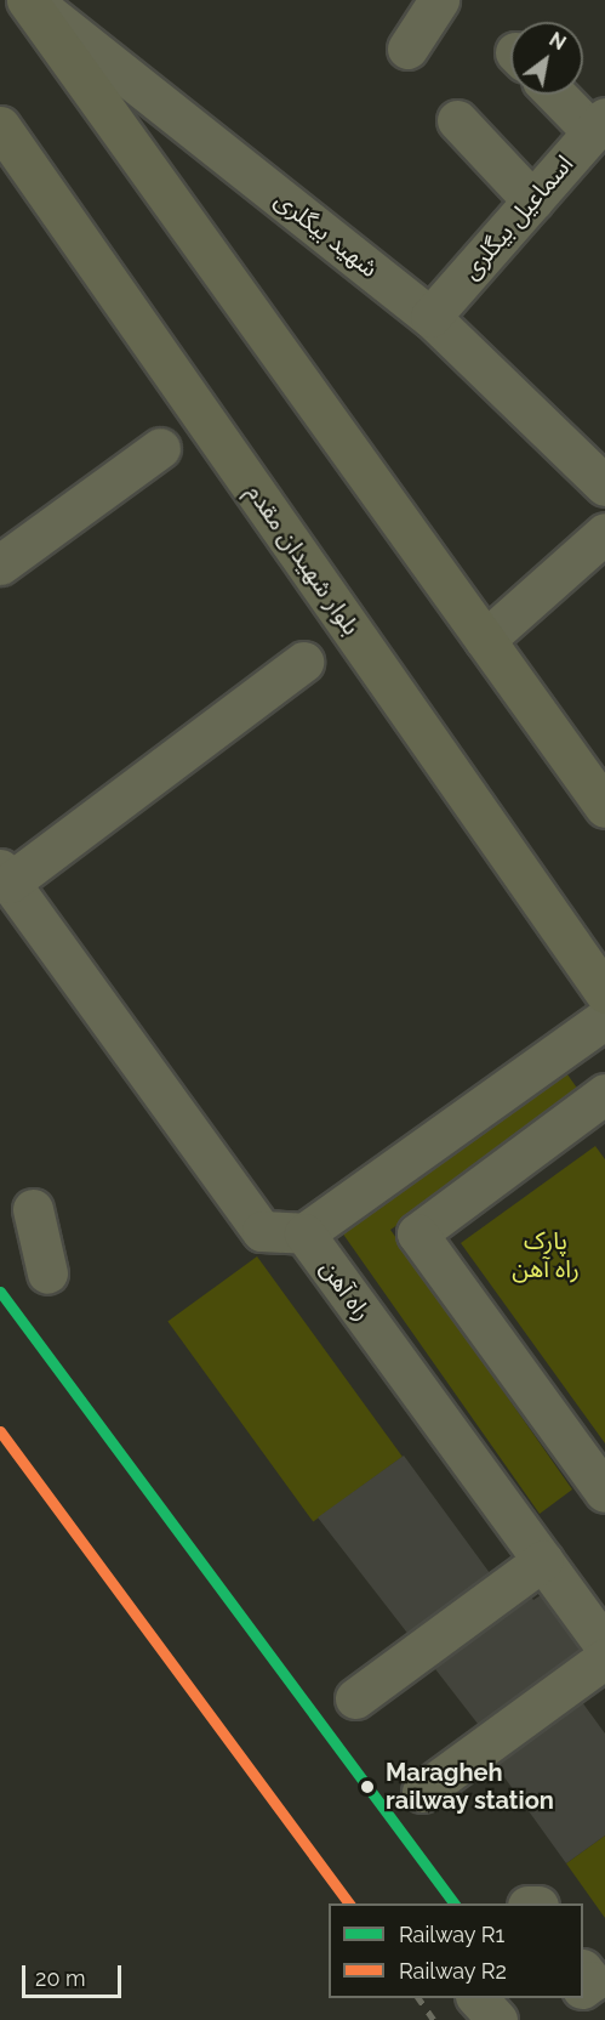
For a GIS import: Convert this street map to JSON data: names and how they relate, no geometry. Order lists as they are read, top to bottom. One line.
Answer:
{"streets":{"main road":["بلوار شهیدان مقدم"],"street":["اسماعیل بیگلری","شهید بیگلری","راه آهن"]},"crossings":[["اسماعیل بیگلری","شهید بیگلری"]],"parks":["پارک راه آهن"],"places":["Maragheh railway station"],"lines":["rail line R1","rail line R2"],"legend":["Railway R1","Railway R2"],"scale_bar":"20 m","north":"top right"}
